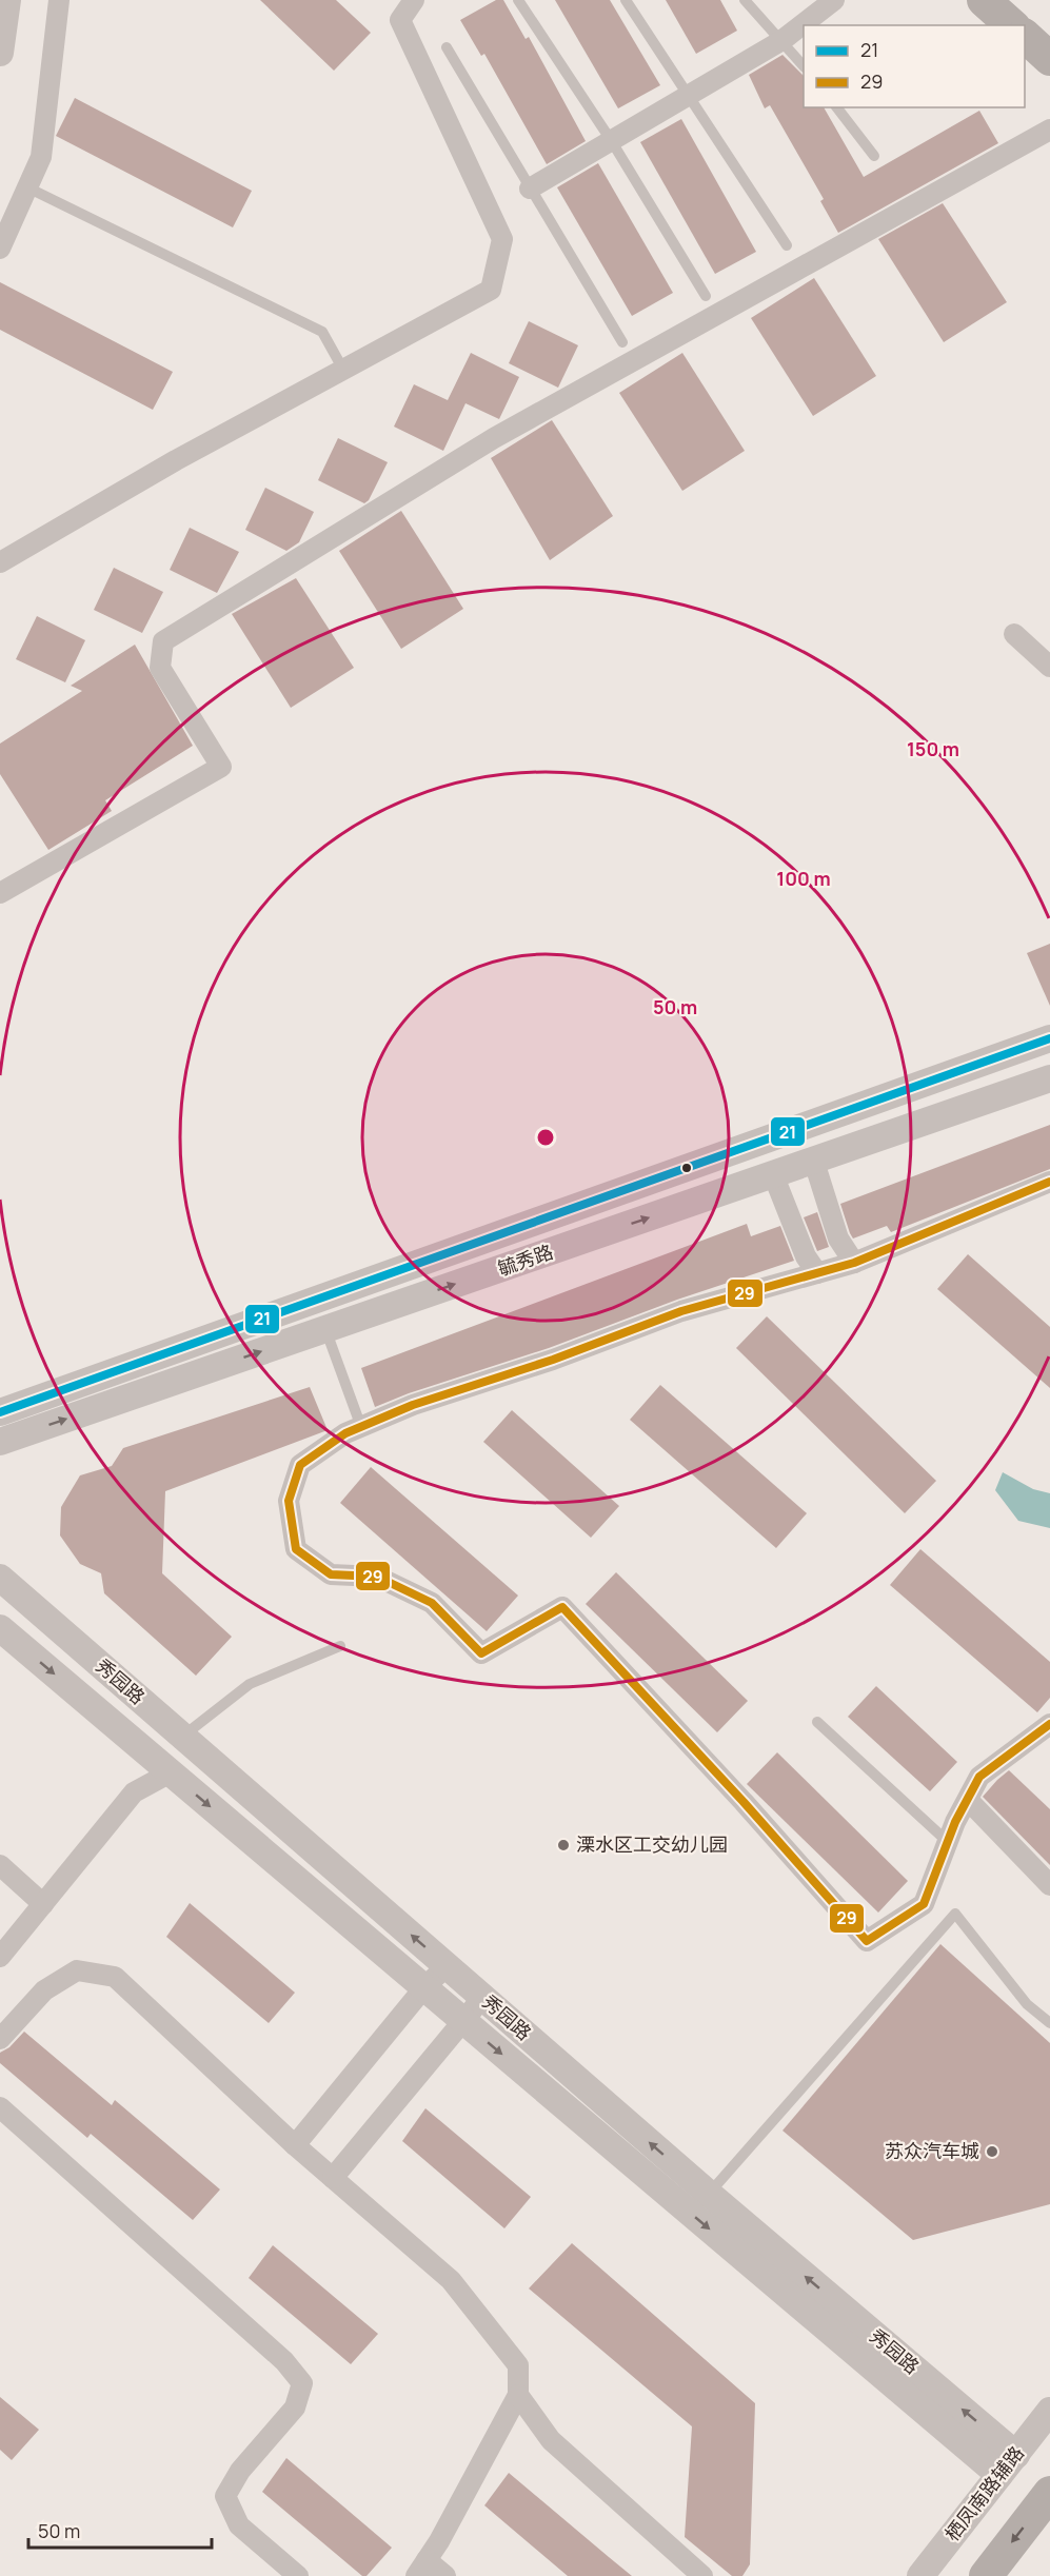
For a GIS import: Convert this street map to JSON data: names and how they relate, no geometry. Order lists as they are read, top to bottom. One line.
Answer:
{"streets":{"street":["毓秀路","秀园路","栖凤南路辅路"]},"crossings":[["秀园路","栖凤南路辅路"]],"places":["溧水区工交幼儿园","苏众汽车城"],"lines":["transit line 21","transit line 29"],"legend":["21","29"],"scale_bar":"50 m","rings":["150 m","100 m","50 m"]}
